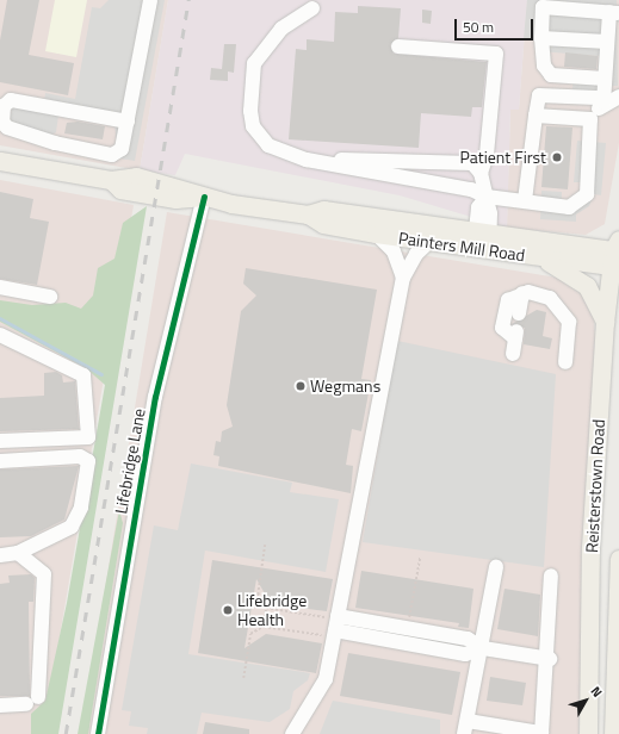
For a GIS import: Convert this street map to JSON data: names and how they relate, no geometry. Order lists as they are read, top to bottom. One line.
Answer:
{"streets":{"main road":["Painters Mill Road","Reisterstown Road"],"street":["Lifebridge Lane"]},"crossings":[["Painters Mill Road","Lifebridge Lane"],["Painters Mill Road","Reisterstown Road"]],"places":["Patient First","Wegmans","Lifebridge Health"],"scale_bar":"50 m","north":"top right"}
